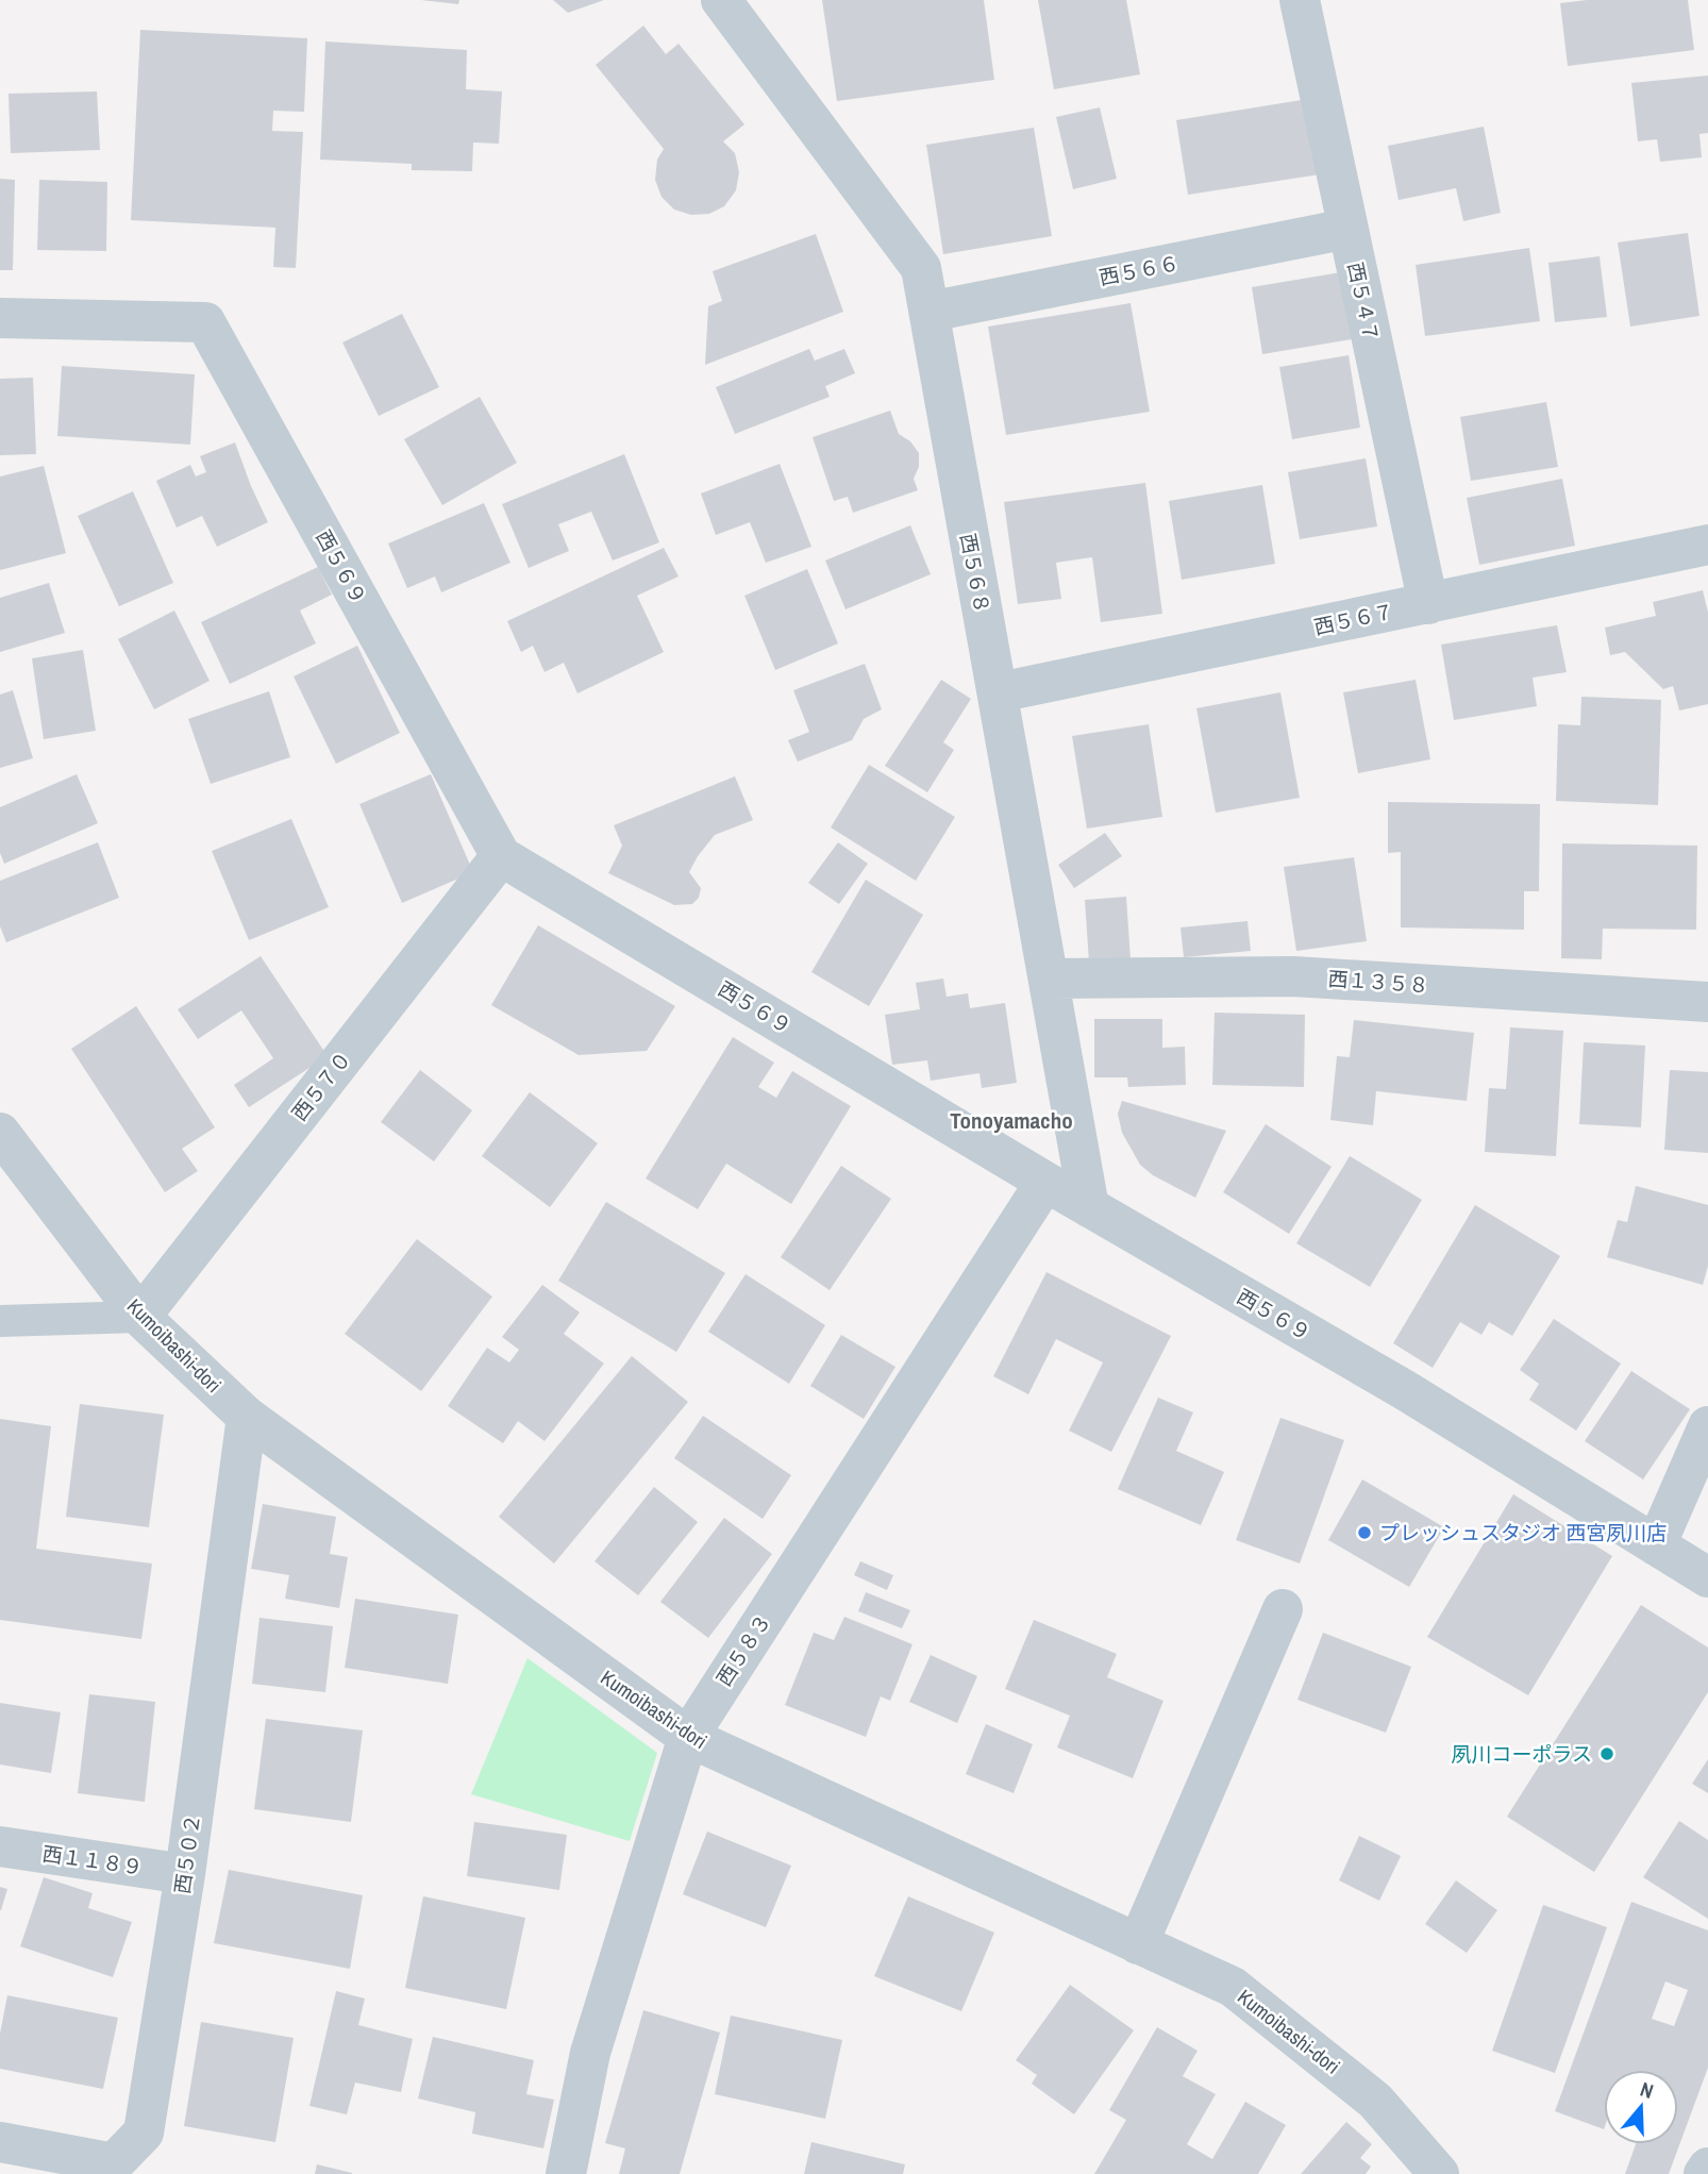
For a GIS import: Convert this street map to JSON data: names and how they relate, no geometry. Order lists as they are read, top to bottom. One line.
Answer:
{"streets":{"street":["西５６６","西５４７","西５６９","西５６８","西５６７","西１３５８","西５７０","Kumoibashi-dori","西５８３","西５０２","西１１８９"]},"crossings":[["西５６６","西５４７"],["西５６６","西５６８"],["西５４７","西５６７"],["西５６９","西５６８"],["西５６９","西５７０"],["西５６９","西５８３"],["西５６８","西５６７"],["西５６８","西１３５８"],["西５７０","Kumoibashi-dori"],["Kumoibashi-dori","西５８３"],["Kumoibashi-dori","西５０２"],["西５０２","西１１８９"]],"districts":["Tonoyamacho"],"places":["プレッシュスタジオ 西宮夙川店","夙川コーポラス"],"north":"top"}
